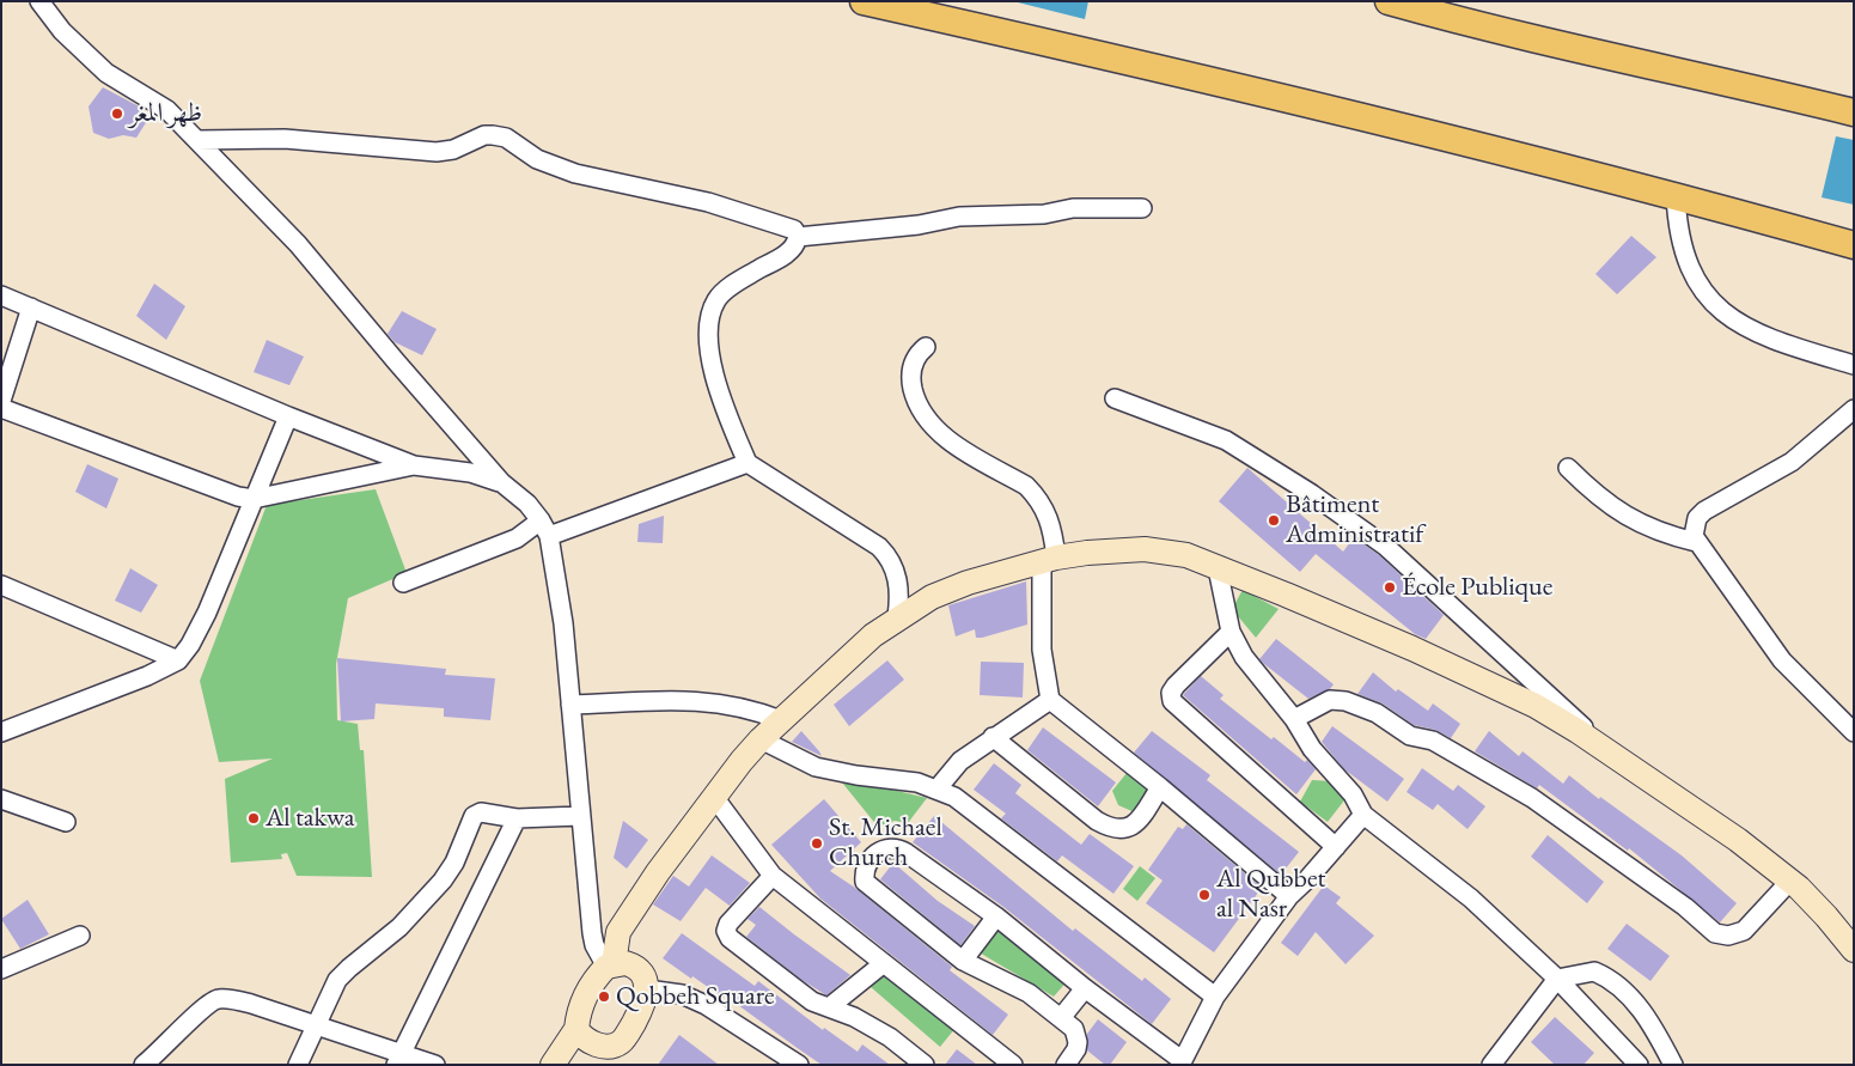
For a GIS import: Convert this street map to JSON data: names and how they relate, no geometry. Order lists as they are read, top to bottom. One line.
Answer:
{"places":["ظهر المغر","Bâtiment Administratif","École Publique","Al takwa","St. Michael Church","Al Qubbet al Nasr","Qobbeh Square"]}
